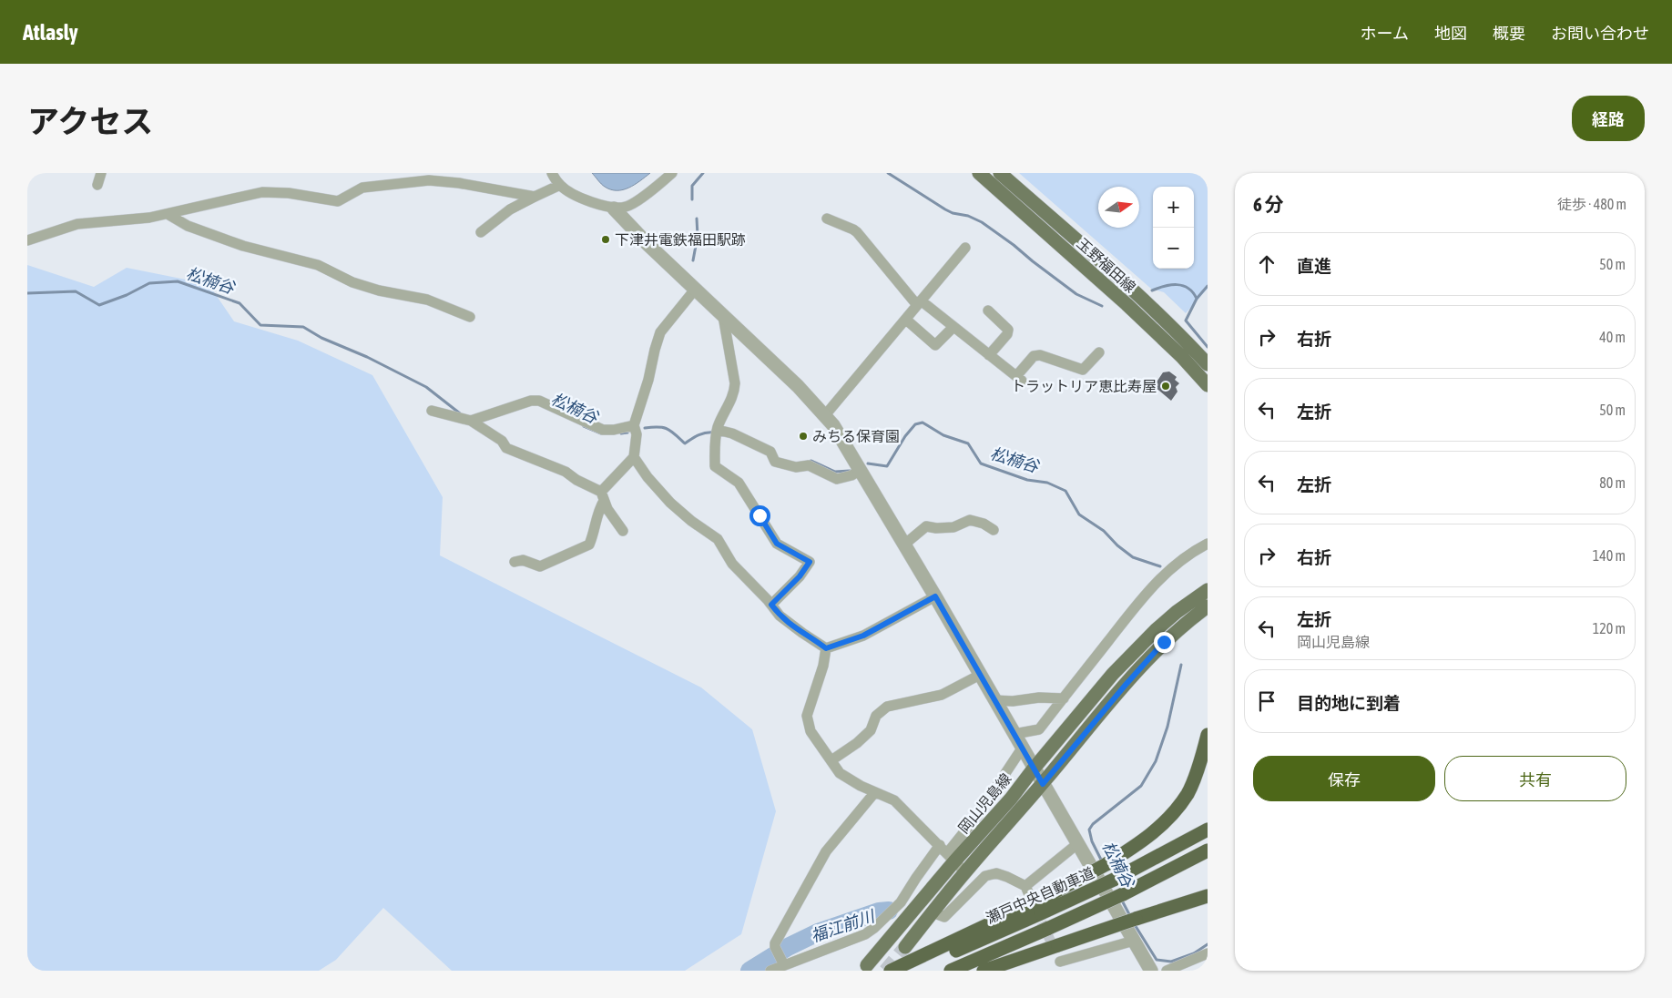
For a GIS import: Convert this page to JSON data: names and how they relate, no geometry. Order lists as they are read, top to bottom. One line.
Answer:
{"streets":{"highway":["瀬戸中央自動車道"],"main road":["玉野福田線","岡山児島線"]},"water":["松楠谷","福江前川"],"places":["下津井電鉄福田駅跡","トラットリア恵比寿屋","みちる保育園"],"north":"right","page":{"header":"Atlasly","nav":["ホーム","地図","概要","お問い合わせ"],"title":"アクセス","buttons":["経路",["保存","共有"]],"heading":["6 分","徒歩 · 480 m"],"map_buttons":["+","−"],"list":[["直進","50 m"],["右折","40 m"],["左折","50 m"],["左折","80 m"],["右折","140 m"],["左折","岡山児島線","120 m"],"目的地に到着"]}}
